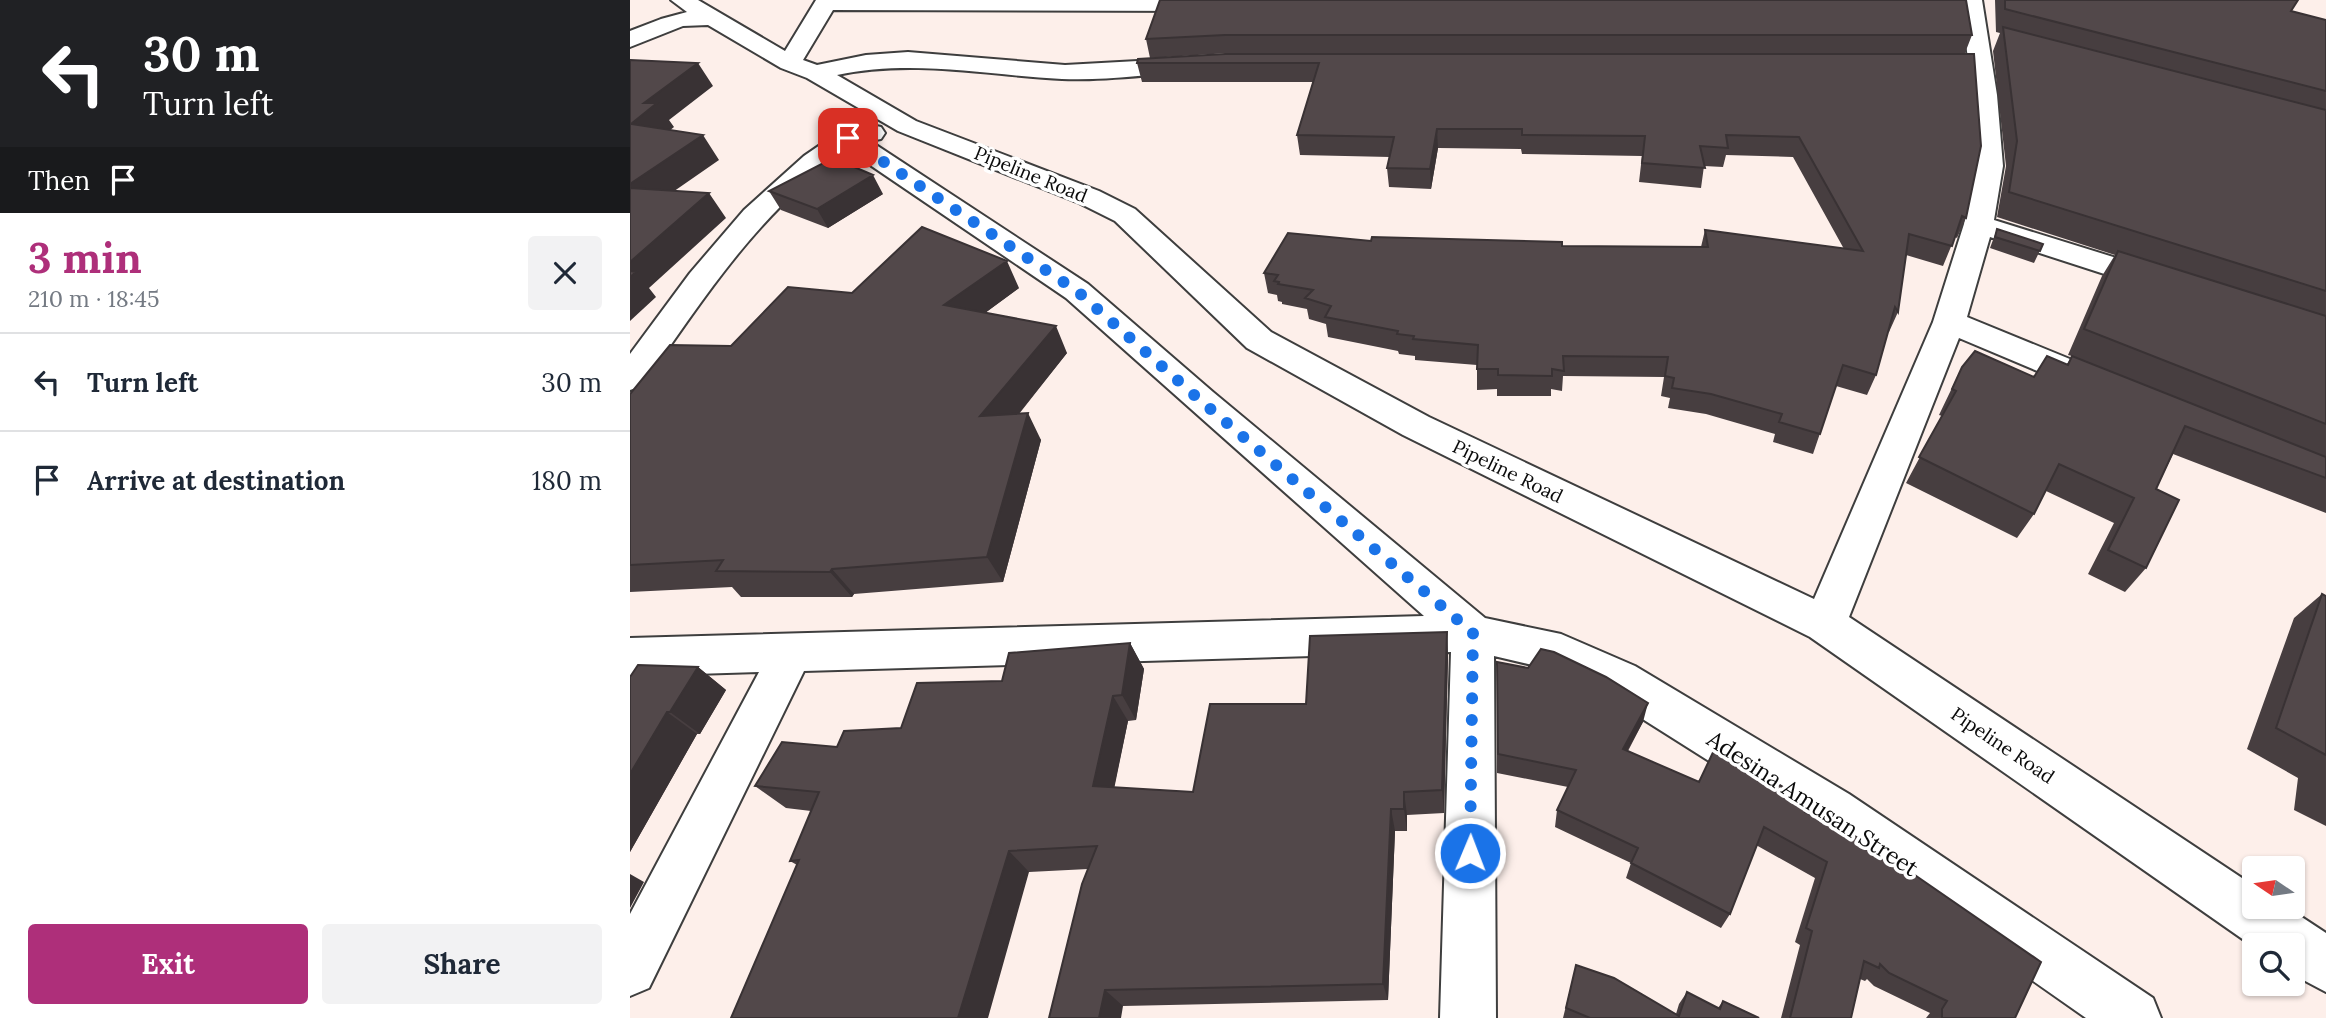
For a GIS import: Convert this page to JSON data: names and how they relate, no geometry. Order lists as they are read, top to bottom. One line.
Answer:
{"streets":{"street":["Pipeline Road","Adesina Amusan Street"]},"north":"left","page":{"turn":["30 m","Turn left"],"then":"Then","heading":["3 min","210 m · 18:45"],"list":[{"name":"Turn left","value":"30 m"},{"name":"Arrive at destination","value":"180 m"}],"buttons":["Exit","Share"]}}
